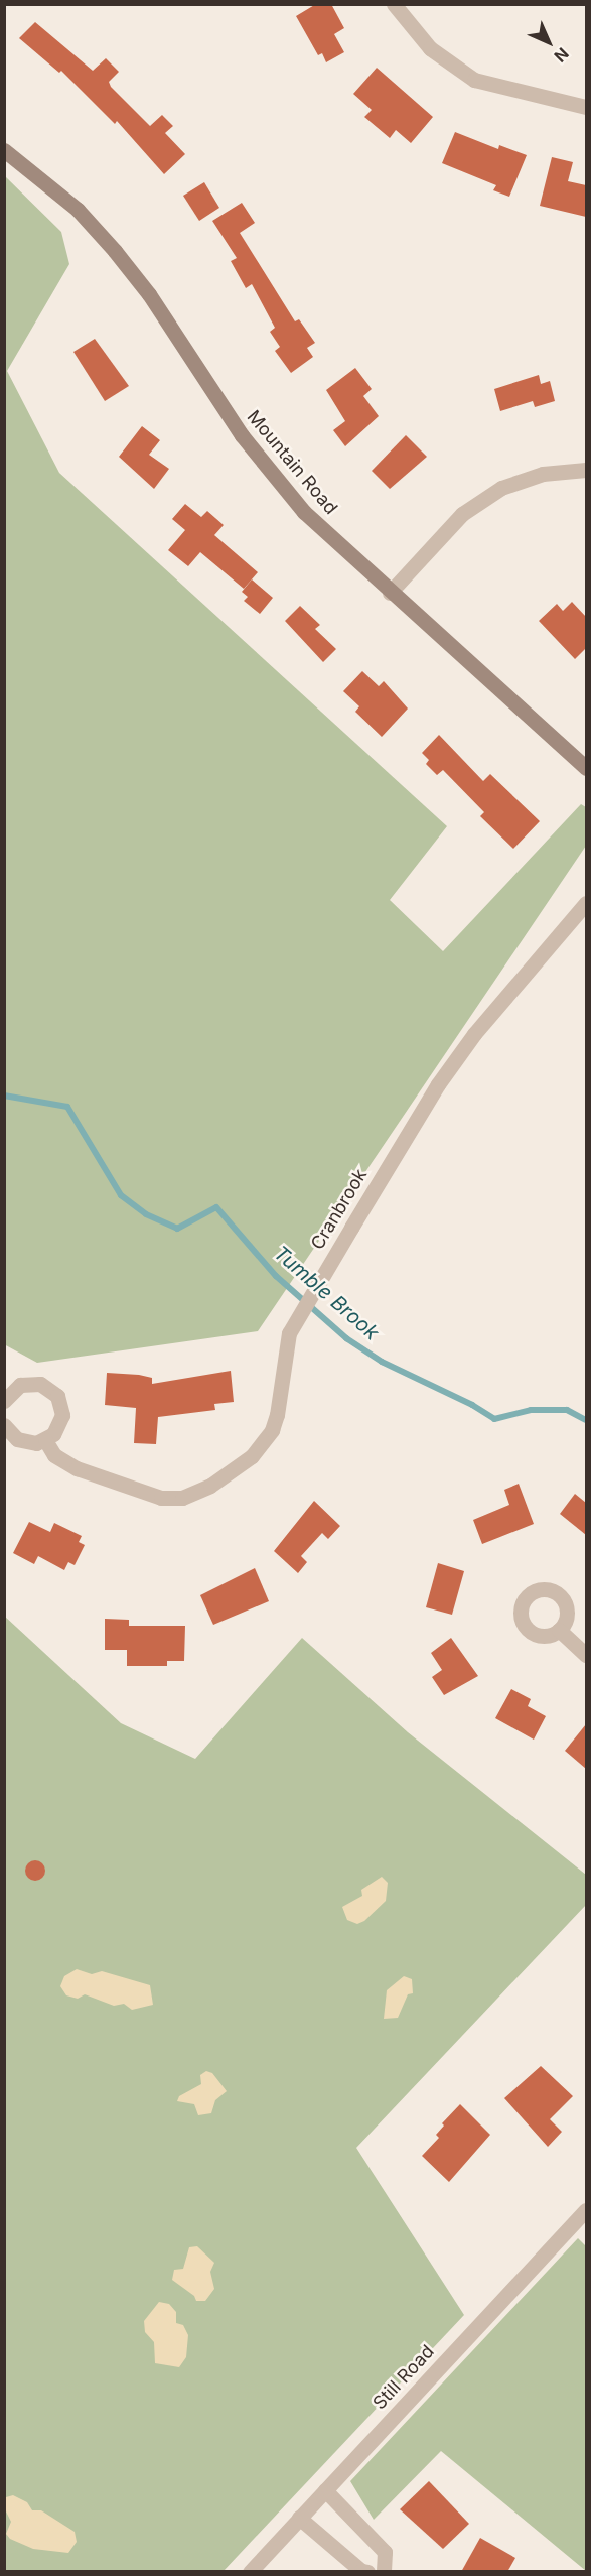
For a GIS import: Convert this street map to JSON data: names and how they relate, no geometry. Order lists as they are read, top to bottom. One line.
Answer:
{"streets":{"main road":["Mountain Road"],"street":["Cranbrook","Still Road"]},"water":["Tumble Brook"],"north":"bottom right"}
